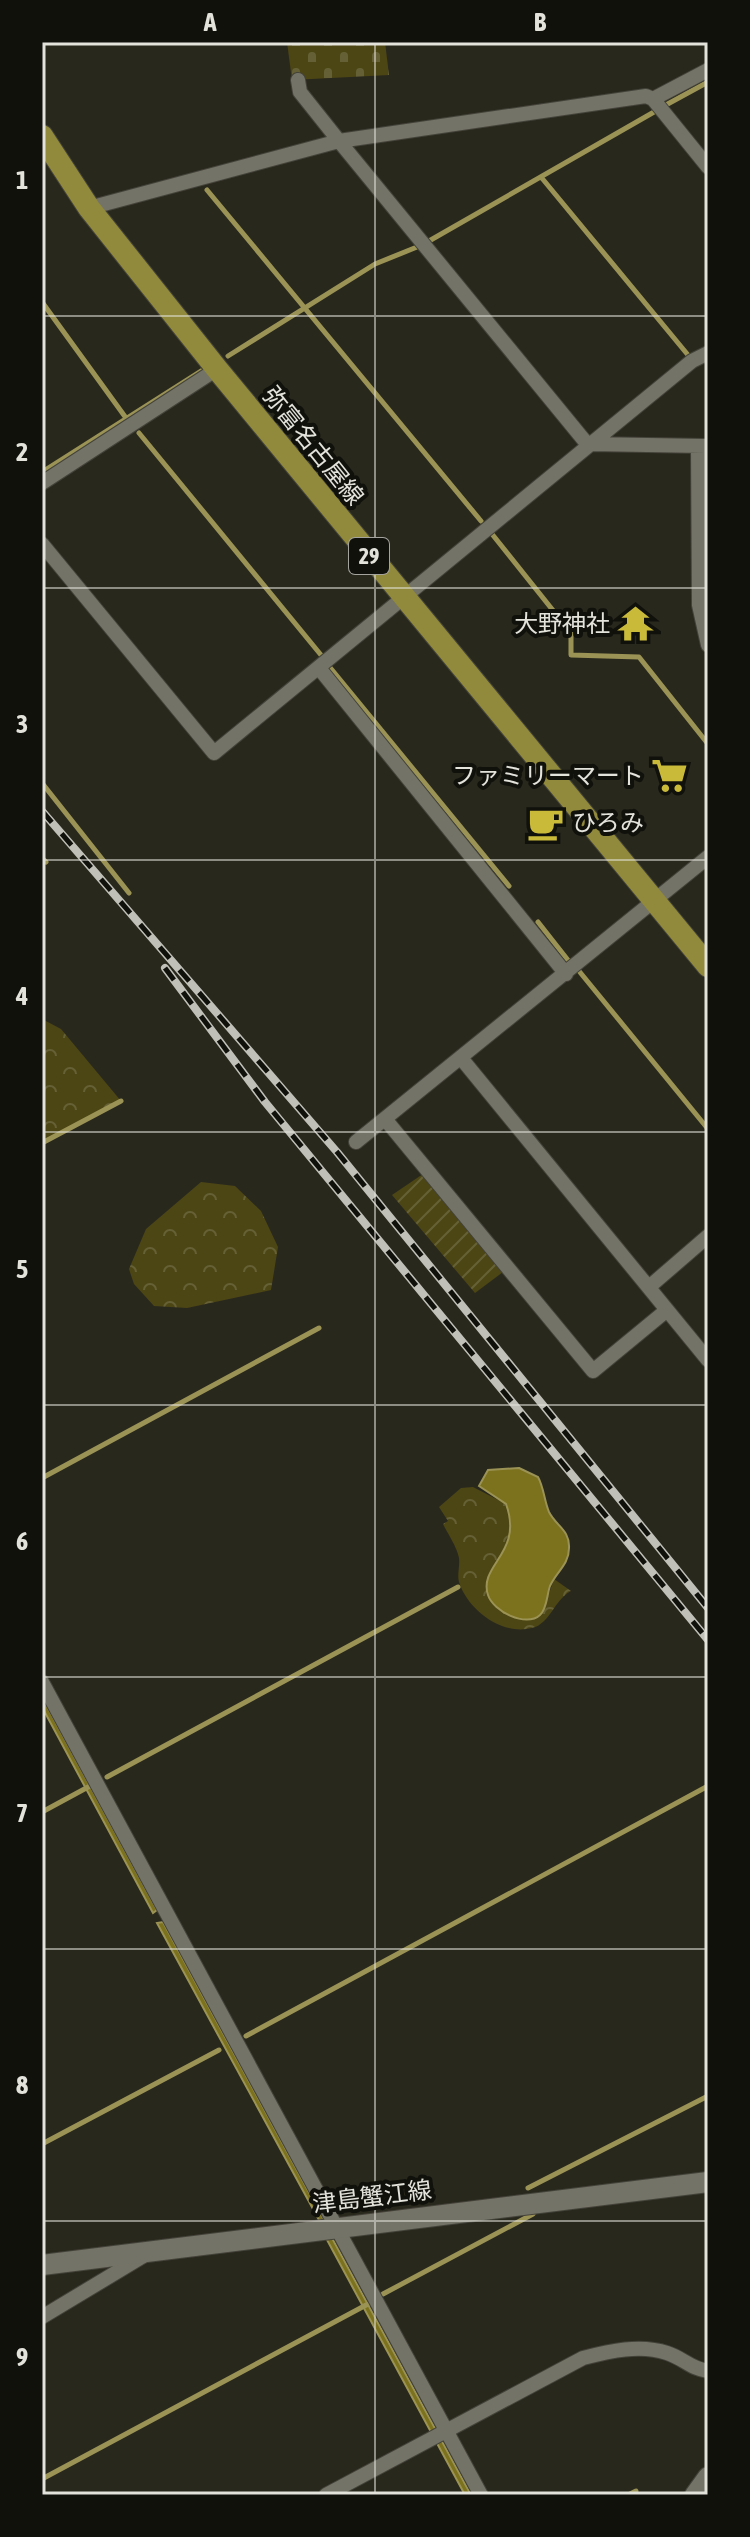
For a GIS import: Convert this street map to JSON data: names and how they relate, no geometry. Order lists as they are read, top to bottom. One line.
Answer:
{"streets":{"main road":["弥富名古屋線","29","津島蟹江線"]},"places":{"temple":["大野神社"],"supermarket":["ファミリーマート"],"cafe":["ひろみ"]},"grid":{"columns":["A","B"],"rows":["1","2","3","4","5","6","7","8","9"]}}
